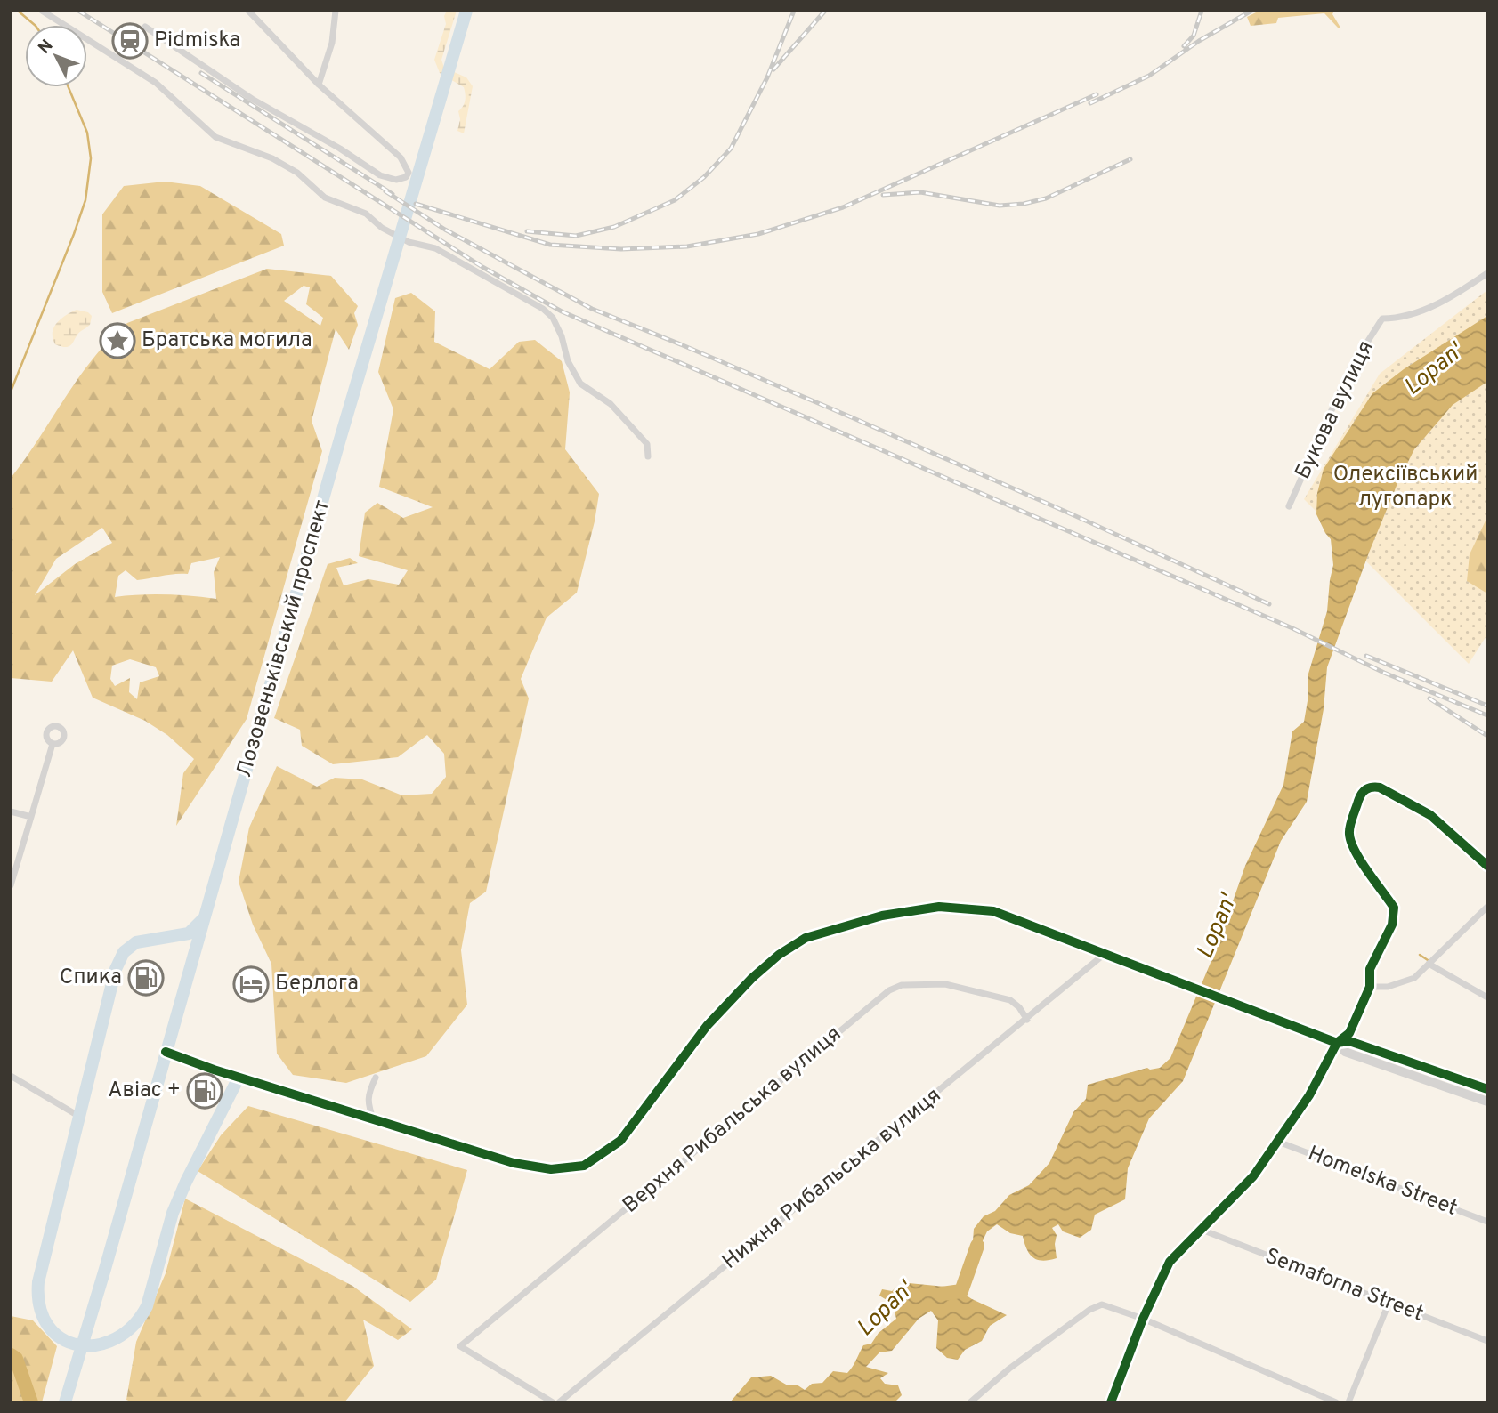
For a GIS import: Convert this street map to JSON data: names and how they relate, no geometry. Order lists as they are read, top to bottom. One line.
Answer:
{"streets":{"highway":["Лозовеньківський проспект"],"street":["Букова вулиця","Верхня Рибальська вулиця","Нижня Рибальська вулиця","Homelska Street","Semaforna Street"]},"crossings":[["Верхня Рибальська вулиця","Нижня Рибальська вулиця"]],"water":["Lopan'"],"parks":["Олексіївський лугопарк"],"places":{"station":["Pіdmіska"],"place":["Братська могила"],"fuel station":["Спика","Авiас +"],"hotel":["Берлога"]},"north":"top left"}
